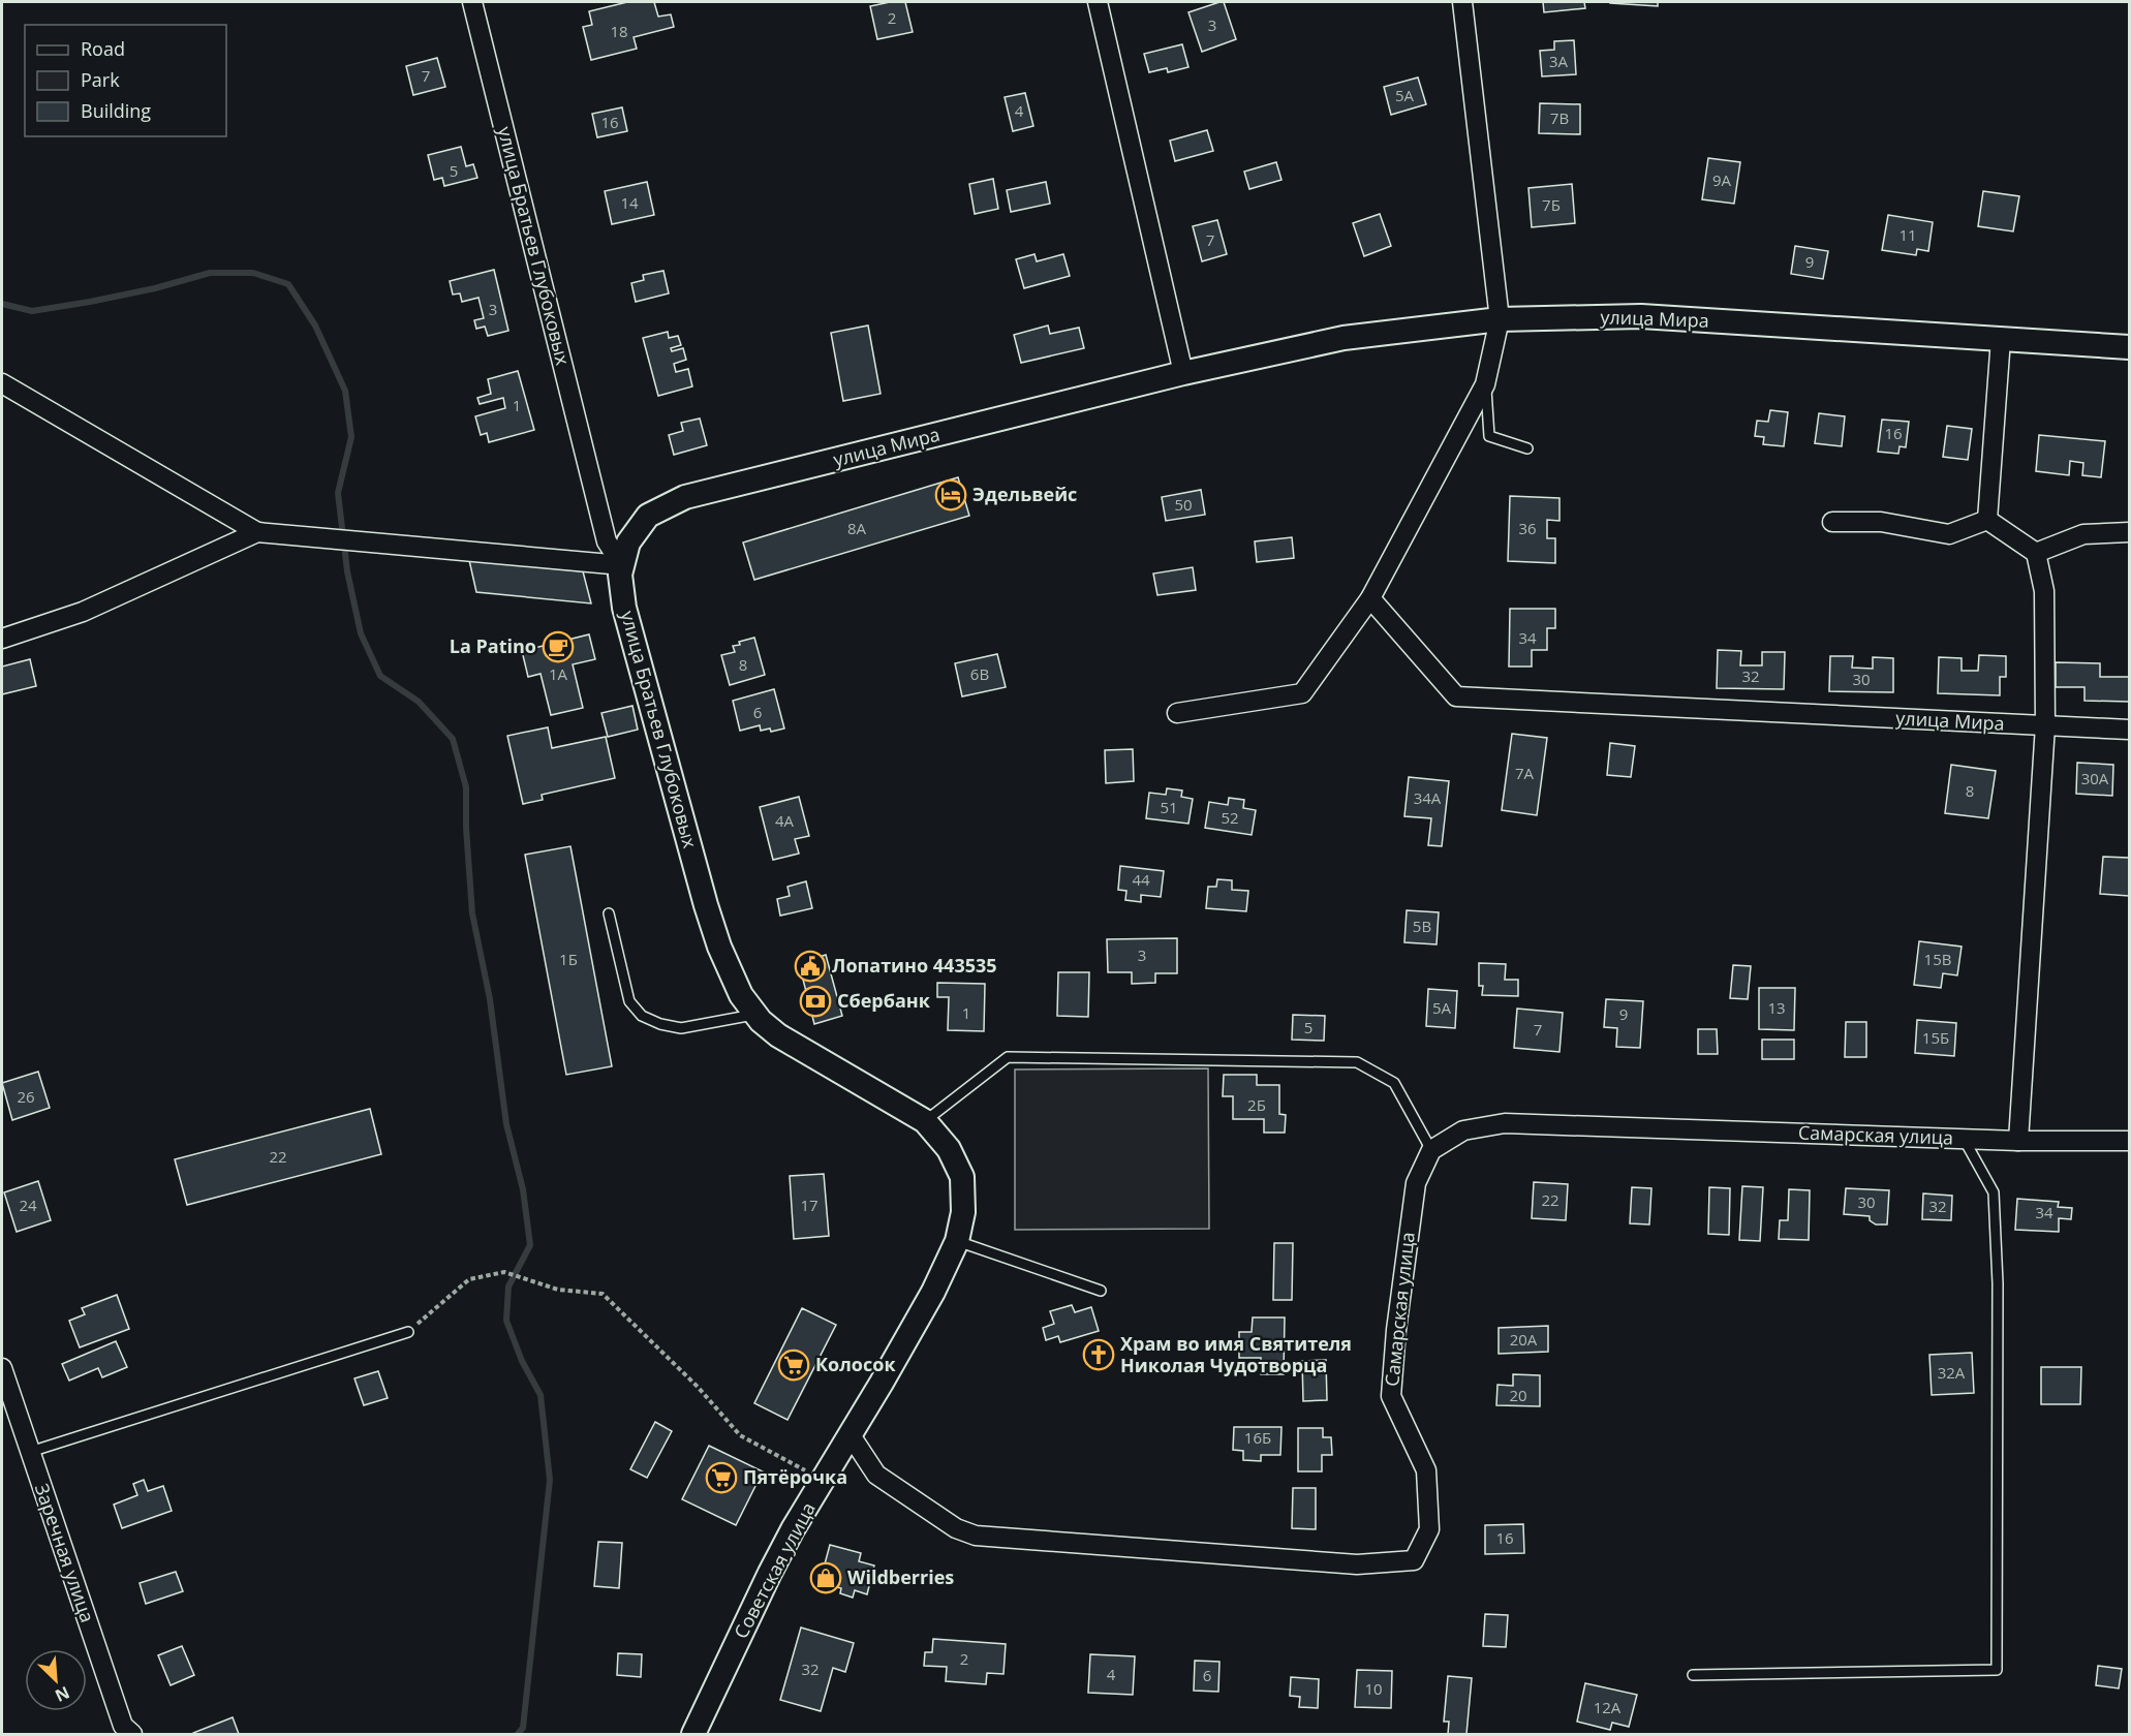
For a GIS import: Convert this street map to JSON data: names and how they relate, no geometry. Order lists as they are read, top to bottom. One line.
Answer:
{"streets":{"street":["улица Братьев Глубоковых","улица Мира","Самарская улица","Заречная улица","Советская улица"]},"crossings":[["улица Братьев Глубоковых","улица Мира"],["улица Братьев Глубоковых","Советская улица"],["Самарская улица","Советская улица"]],"places":{"hotel":["Эдельвейс"],"cafe":["La Patino"],"public building":["Лопатино 443535"],"bank":["Сбербанк"],"church":["Храм во имя Святителя Николая Чудотворца"],"supermarket":["Колосок","Пятёрочка"],"shop":["Wildberries"]},"house_numbers":["2","3","18","3А","7","5А","4","7В","16","5","9А","14","7Б","11","7","9","3","1","16","50","8А","36","34","8","1А","6В","32","30","6","7А","30А","8","34А","51","52","4А","44","5В","3","1Б","15В","5А","13","1","9","5","7","15Б","26","2Б","22","22","30","24","17","32","34","20А","32А","20","16Б","16","2","32","4","6","10","12А"],"legend":["Road","Park","Building"],"north":"bottom right"}
